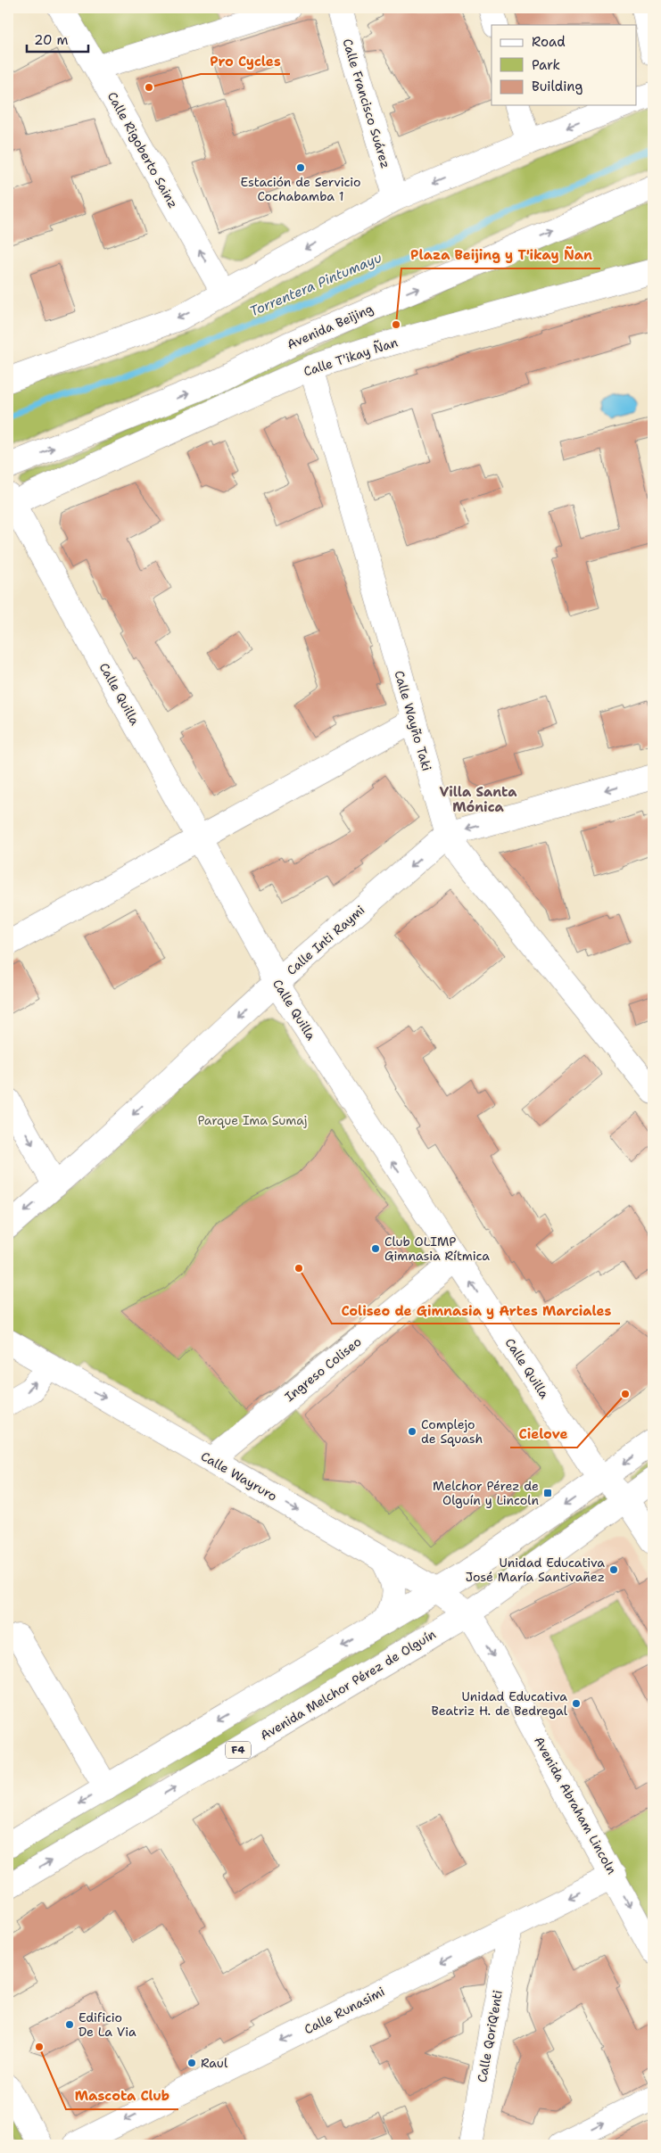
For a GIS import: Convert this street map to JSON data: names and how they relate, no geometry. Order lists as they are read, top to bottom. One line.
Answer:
{"streets":{"main road":["Calle Francisco Suárez","Calle Rigoberto Sainz","Avenida Beijing","Calle T'ikay Ñan","Calle Quilla","Calle Wayño Taki","Calle Inti Raymi","Ingreso Coliseo","Calle Wayruro","Avenida Melchor Pérez de Olguín","F4","Avenida Abraham Lincoln","Calle Runasimi","Calle QoriQ'enti"]},"crossings":[["Calle T'ikay Ñan","Calle Quilla"],["Calle T'ikay Ñan","Calle Wayño Taki"],["Calle Quilla","Calle Inti Raymi"],["Calle Quilla","Ingreso Coliseo"],["Calle Wayño Taki","Calle Inti Raymi"],["Ingreso Coliseo","Calle Wayruro"],["Calle Wayruro","Avenida Melchor Pérez de Olguín"],["Calle Wayruro","Avenida Abraham Lincoln"],["Avenida Melchor Pérez de Olguín","Avenida Abraham Lincoln"],["Avenida Abraham Lincoln","Calle Runasimi"],["Calle Runasimi","Calle QoriQ'enti"]],"one_way":["Calle Rigoberto Sainz","Calle Quilla","Calle Wayruro","Avenida Abraham Lincoln","Calle Runasimi"],"districts":["Villa Santa Mónica"],"water":["Torrentera Pintumayu"],"parks":["Parque Ima Sumaj"],"places":{"other":["Pro Cycles","Estación de Servicio Cochabamba 1","Plaza Beijing y T'ikay Ñan","Club OLIMP Gimnasia Rítmica","Coliseo de Gimnasia y Artes Marciales","Cielove","Complejo de Squash","Unidad Educativa José María Santivañez","Unidad Educativa Beatriz H. de Bedregal","Edificio De La Via","Mascota Club","Raul"],"transit":["Melchor Pérez de Olguín y Lincoln"]},"legend":["Road","Park","Building"],"scale_bar":"20 m"}
